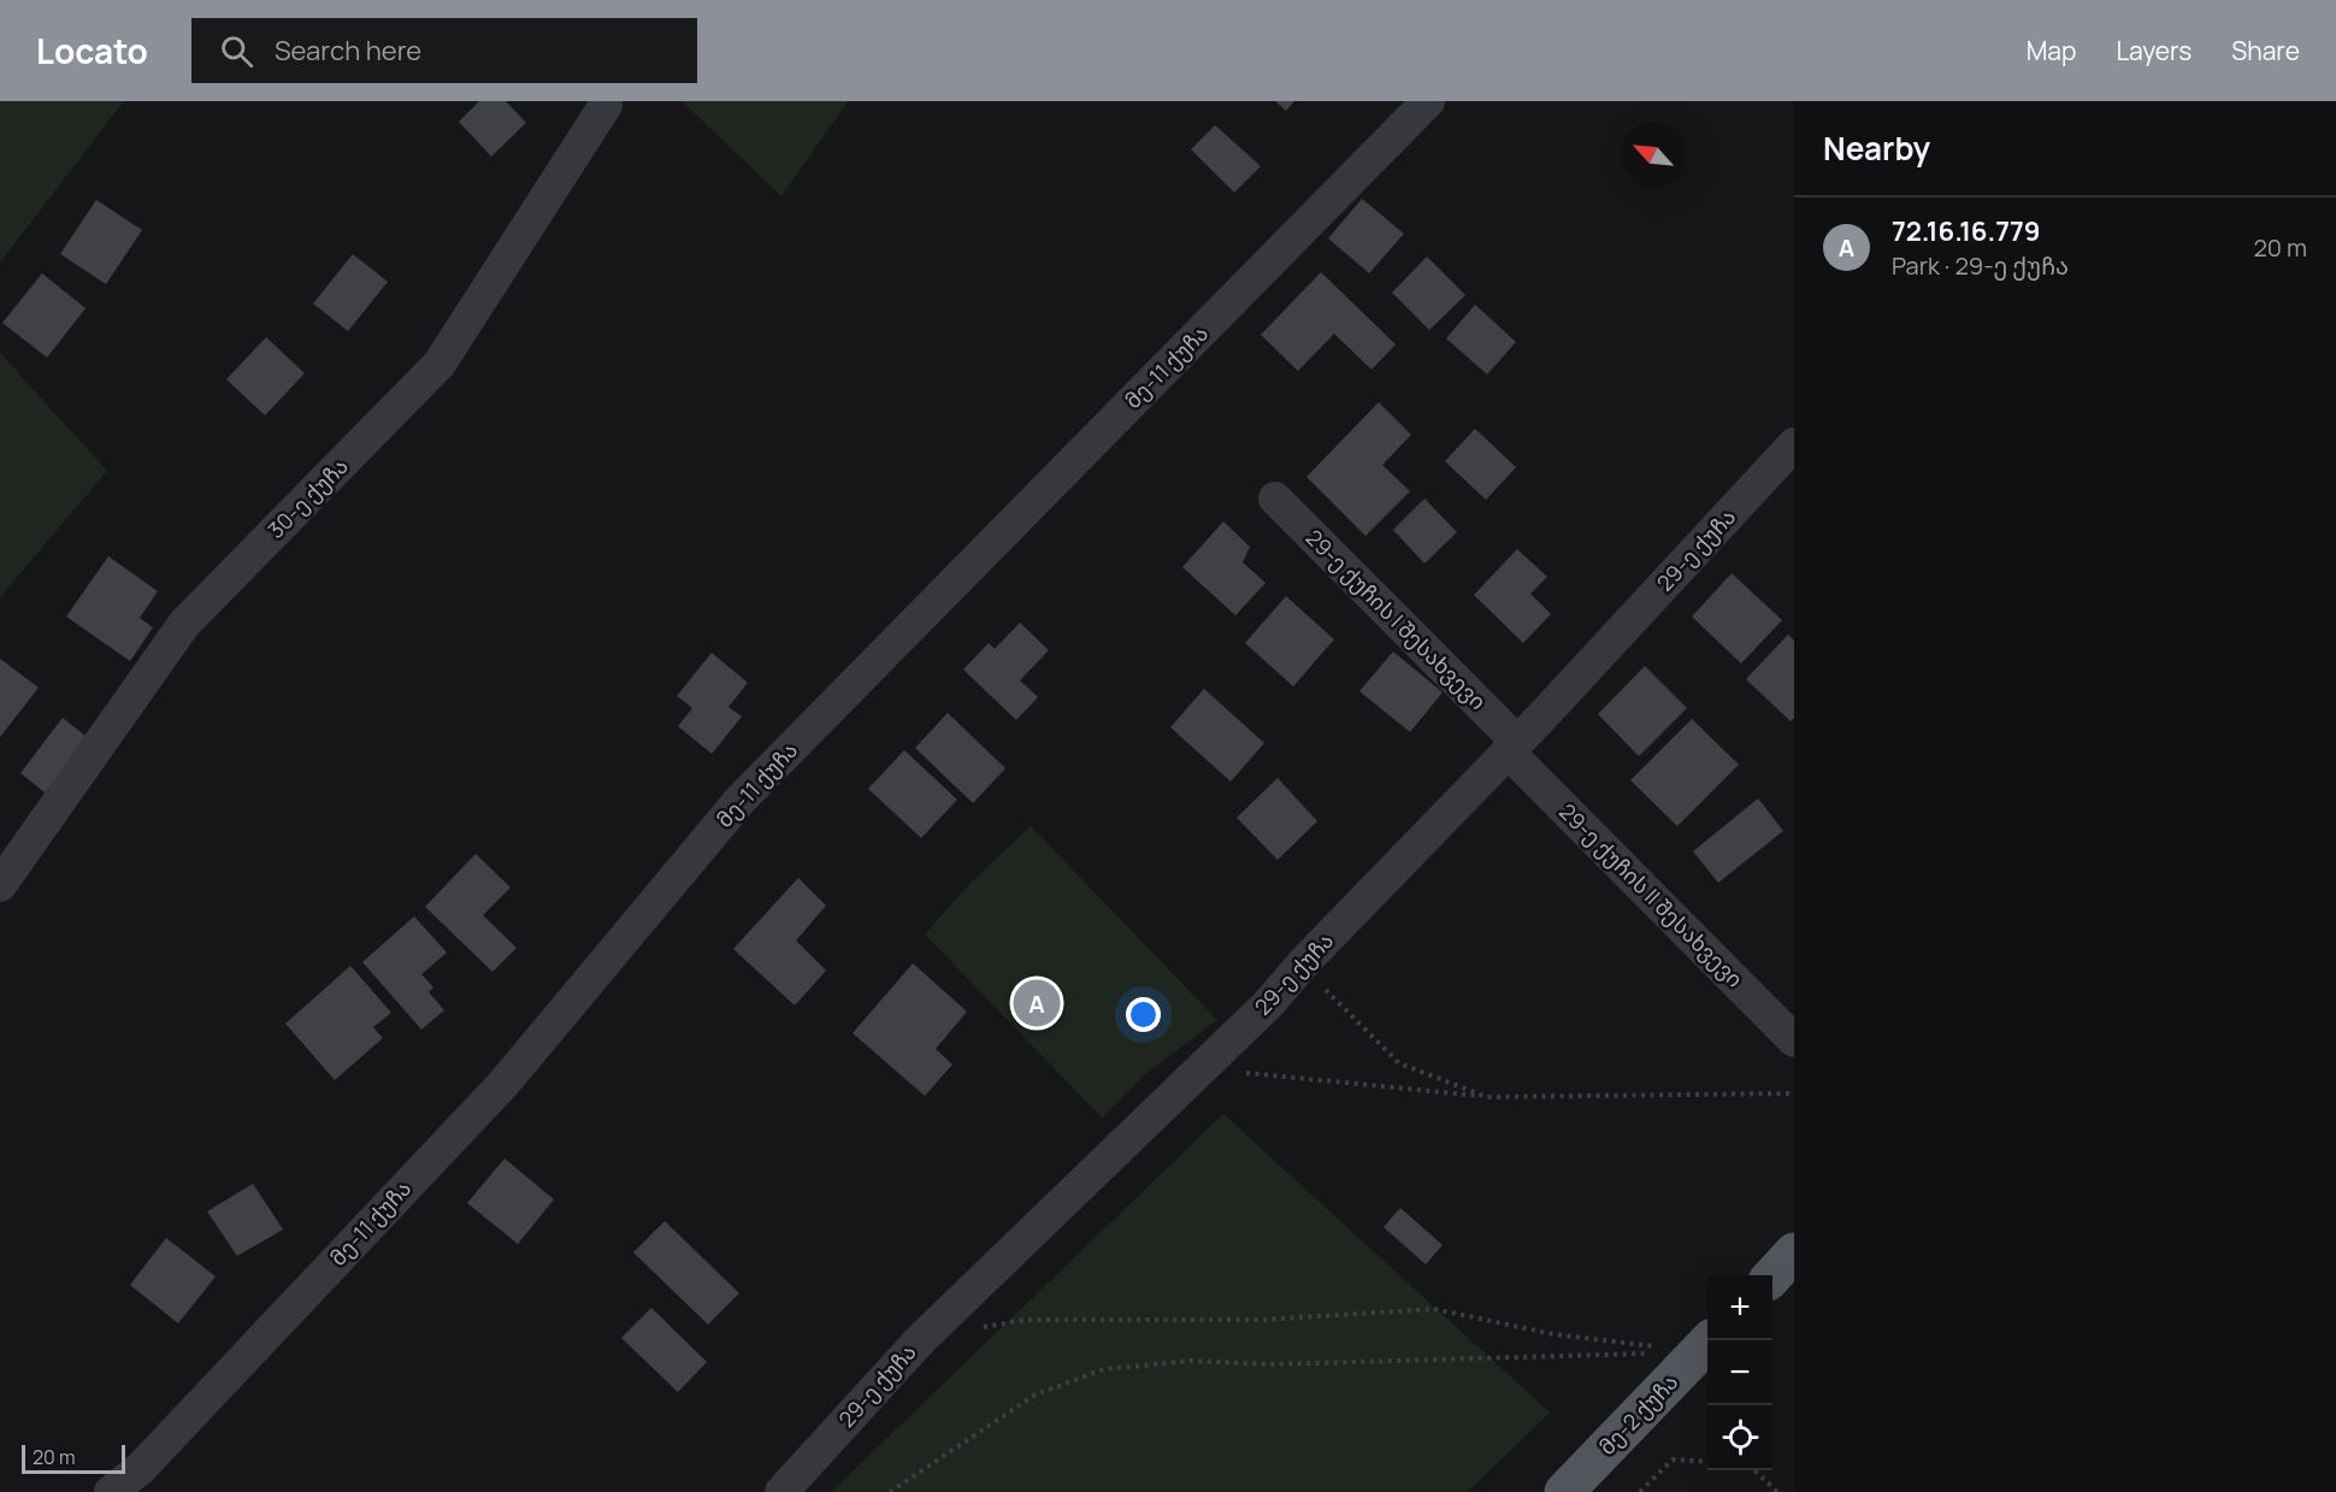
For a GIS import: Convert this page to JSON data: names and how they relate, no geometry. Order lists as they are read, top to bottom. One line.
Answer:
{"streets":{"main road":["მე-2 ქუჩა"],"street":["მე-11 ქუჩა","30-ე ქუჩა","29-ე ქუჩა","29-ე ქუჩის I შესახვევი","29-ე ქუჩის II შესახვევი"]},"crossings":[["29-ე ქუჩა","29-ე ქუჩის I შესახვევი"],["29-ე ქუჩა","29-ე ქუჩის II შესახვევი"],["29-ე ქუჩის I შესახვევი","29-ე ქუჩის II შესახვევი"]],"scale_bar":"20 m","north":"top left","page":{"header":"Locato","search":"Search here","nav":["Map","Layers","Share"],"heading":"Nearby","list":[{"mark":"A","name":"72.16.16.779","note":"Park · 29-ე ქუჩა","value":"20 m"}],"pins":"A","map_buttons":["+","−"],"scale":"20 m"}}
